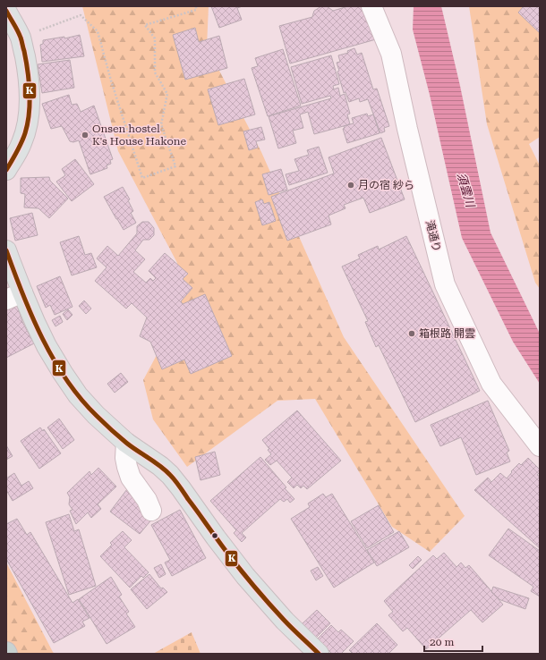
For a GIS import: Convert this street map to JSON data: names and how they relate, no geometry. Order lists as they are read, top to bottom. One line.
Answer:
{"streets":{"street":["滝通り"]},"water":["須雲川"],"places":["Onsen hostel K's House Hakone","月の宿 紗ら","箱根路 開雲"],"lines":["transit line K"],"scale_bar":"20 m"}
